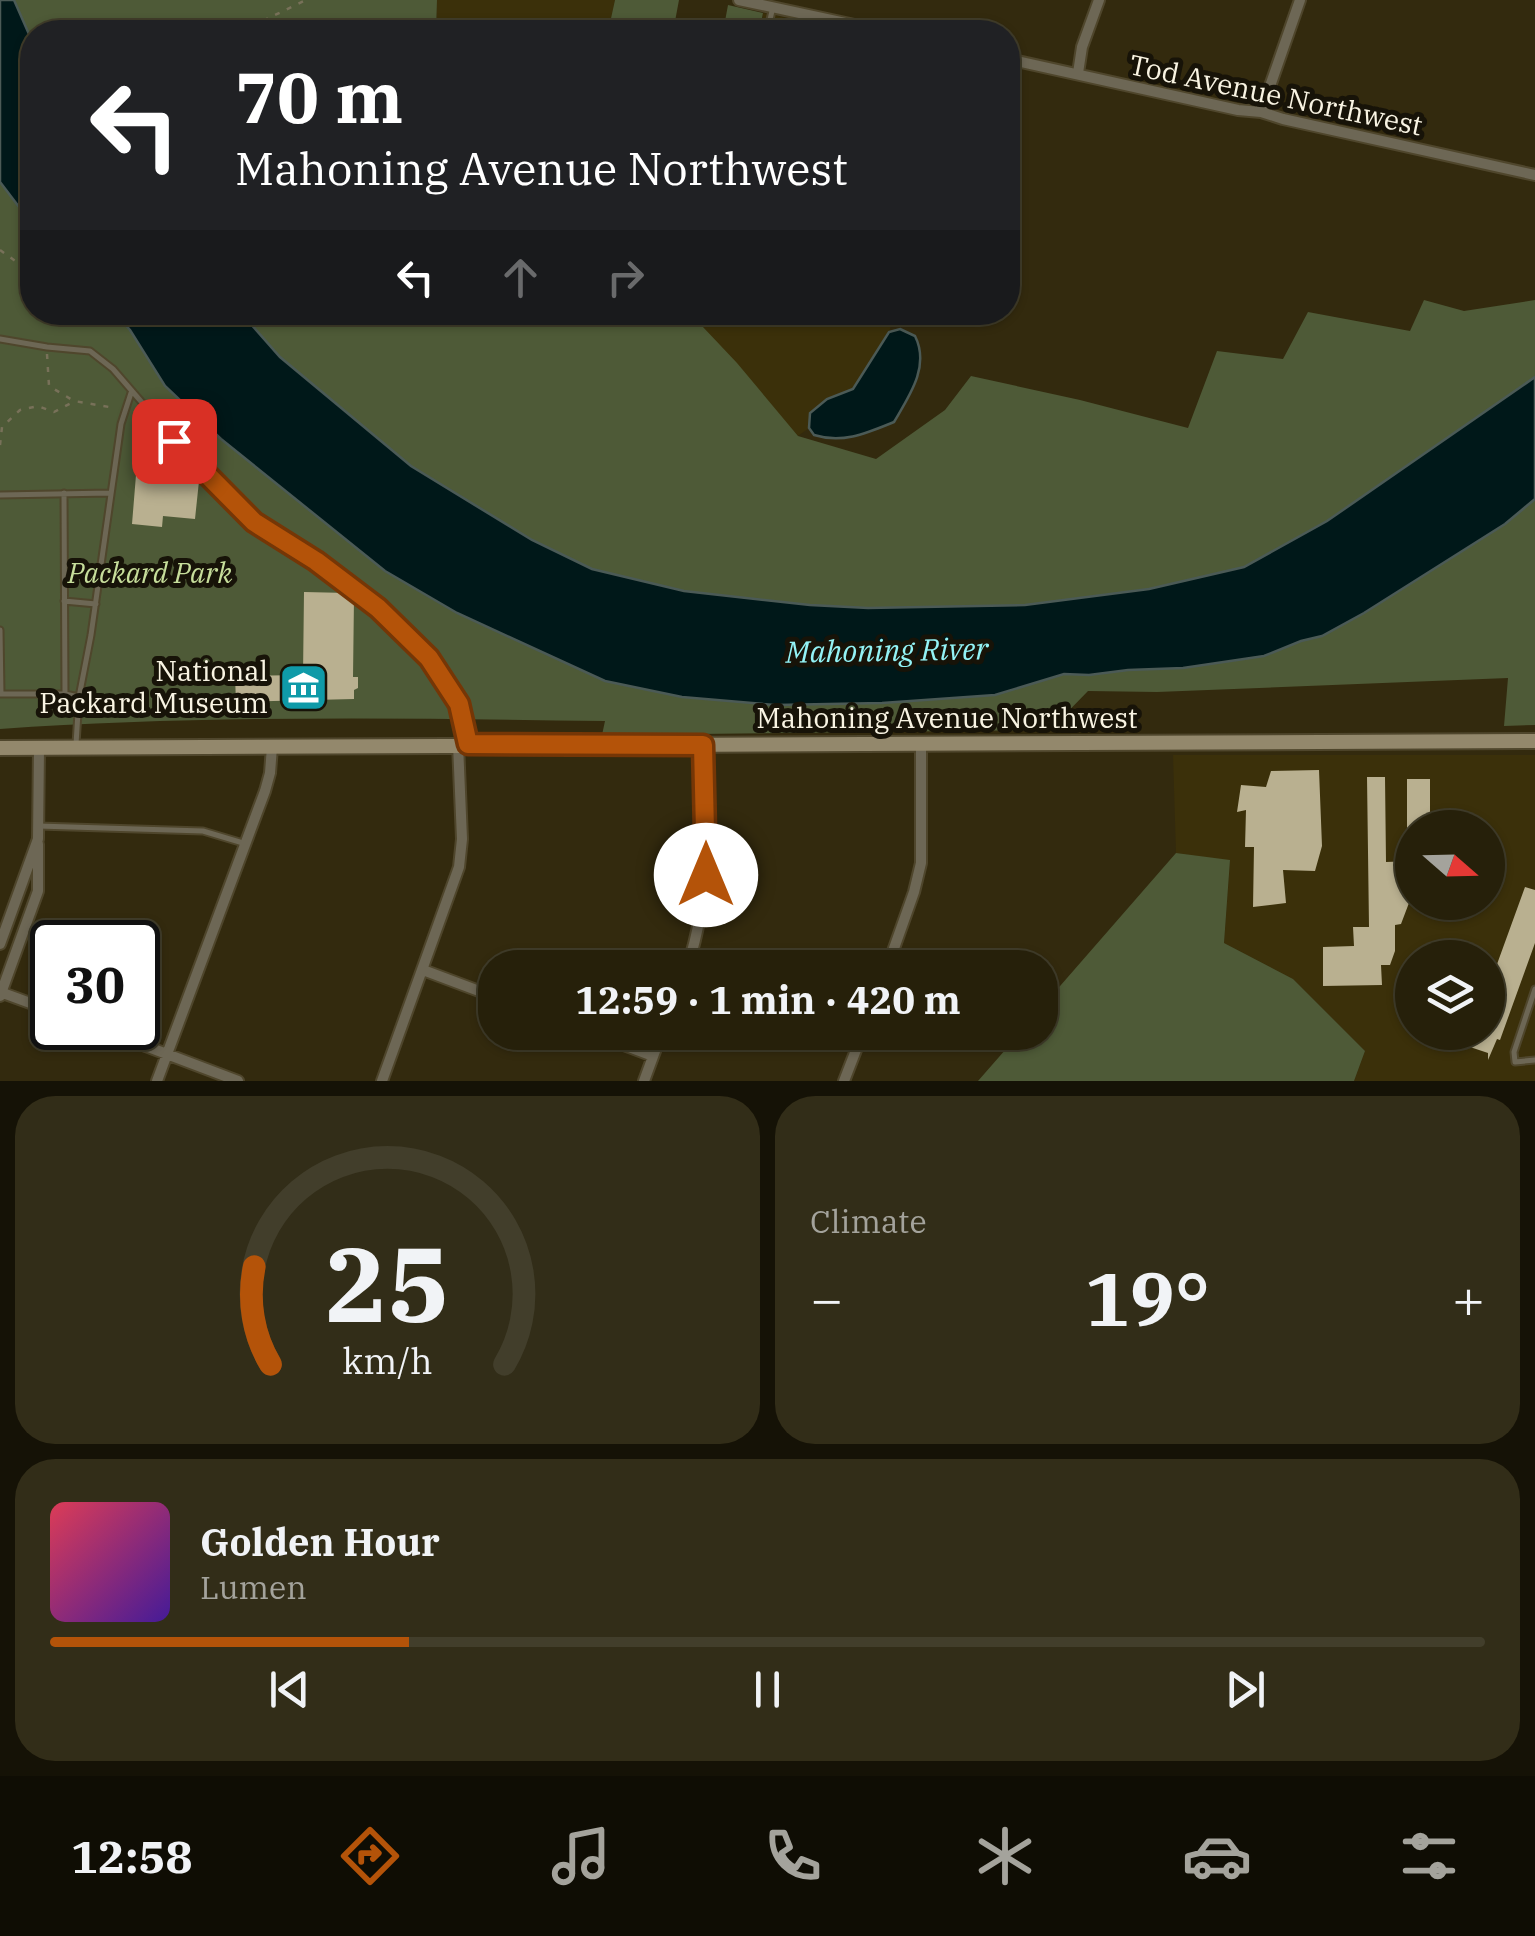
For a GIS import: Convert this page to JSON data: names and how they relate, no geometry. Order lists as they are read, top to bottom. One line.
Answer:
{"streets":{"main road":["Mahoning Avenue Northwest"],"street":["Tod Avenue Northwest"]},"water":["Mahoning River"],"parks":["Packard Park"],"places":{"museum":["National Packard Museum"]},"north":"right","page":{"turn":["70 m","Mahoning Avenue Northwest"],"limit":"30","trip":"12:59 · 1 min · 420 m","tile":"Climate","heat":["−","19°","+"],"song":["Golden Hour","Lumen"],"tabs":"12:58","gauge":["25","km/h"]}}
